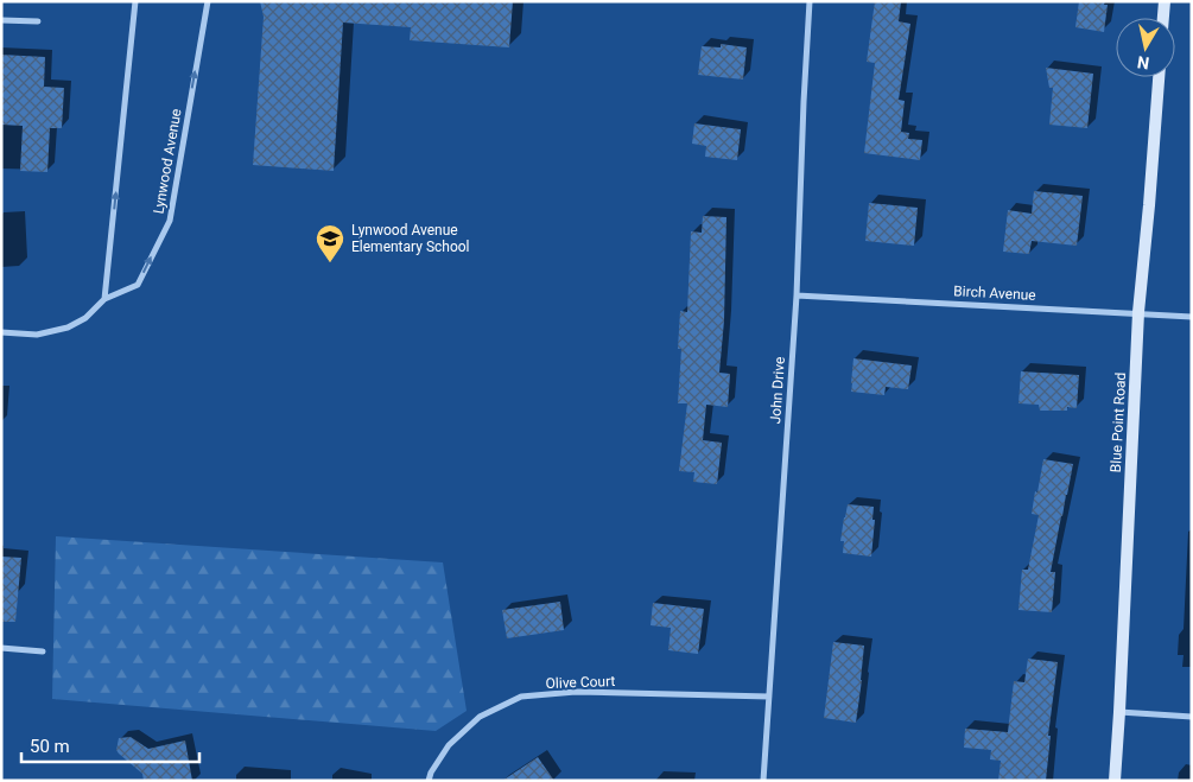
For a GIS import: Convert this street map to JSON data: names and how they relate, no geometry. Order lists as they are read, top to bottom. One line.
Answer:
{"streets":{"street":["Lynwood Avenue","Birch Avenue","John Drive","Blue Point Road","Olive Court"]},"crossings":[["Birch Avenue","John Drive"],["Birch Avenue","Blue Point Road"],["John Drive","Olive Court"]],"one_way":["Lynwood Avenue"],"places":{"school or university":["Lynwood Avenue Elementary School"]},"scale_bar":"50 m","north":"bottom"}
